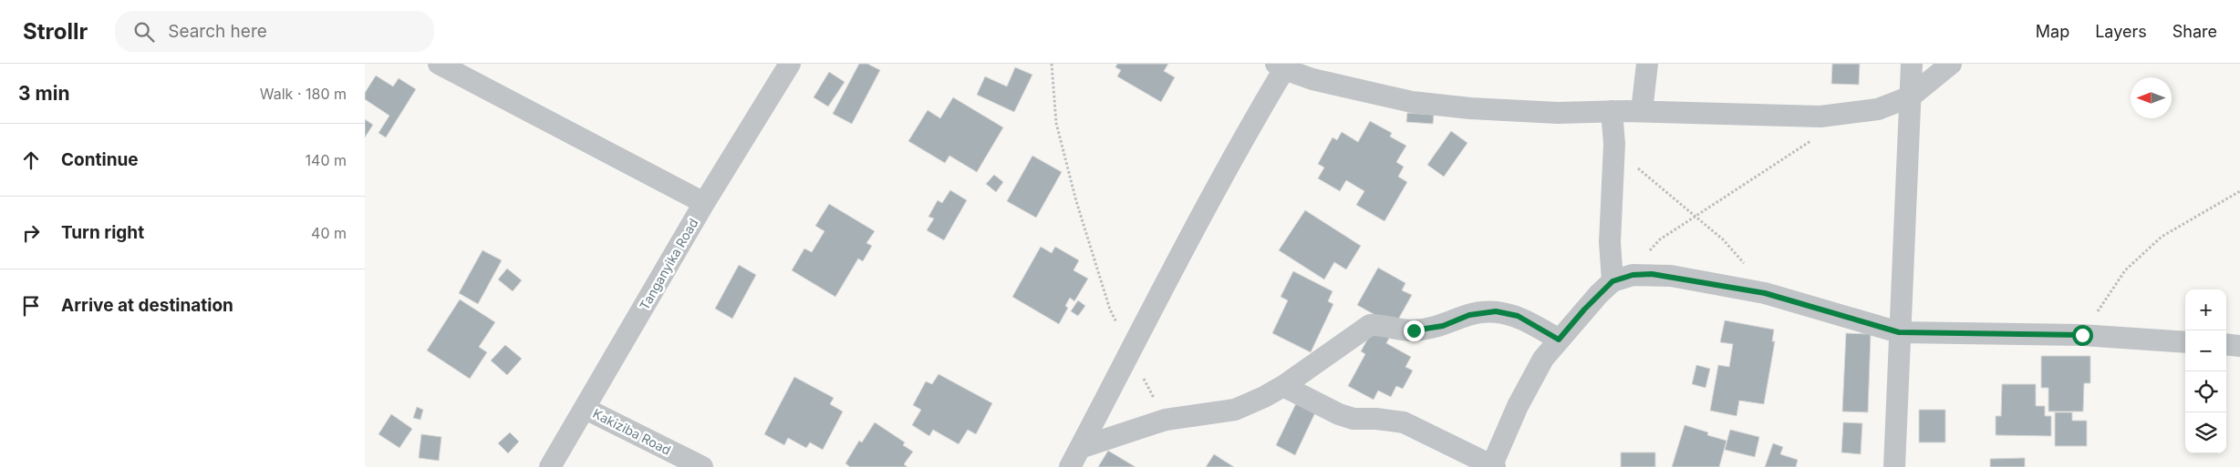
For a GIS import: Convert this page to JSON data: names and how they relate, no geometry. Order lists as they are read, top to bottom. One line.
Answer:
{"streets":{"street":["Tanganyika Road","Kakiziba Road"]},"crossings":[["Tanganyika Road","Kakiziba Road"]],"north":"left","page":{"header":"Strollr","search":"Search here","nav":["Map","Layers","Share"],"heading":["3 min","Walk · 180 m"],"list":[["Continue","140 m"],["Turn right","40 m"],"Arrive at destination"],"map_buttons":["+","−"]}}
